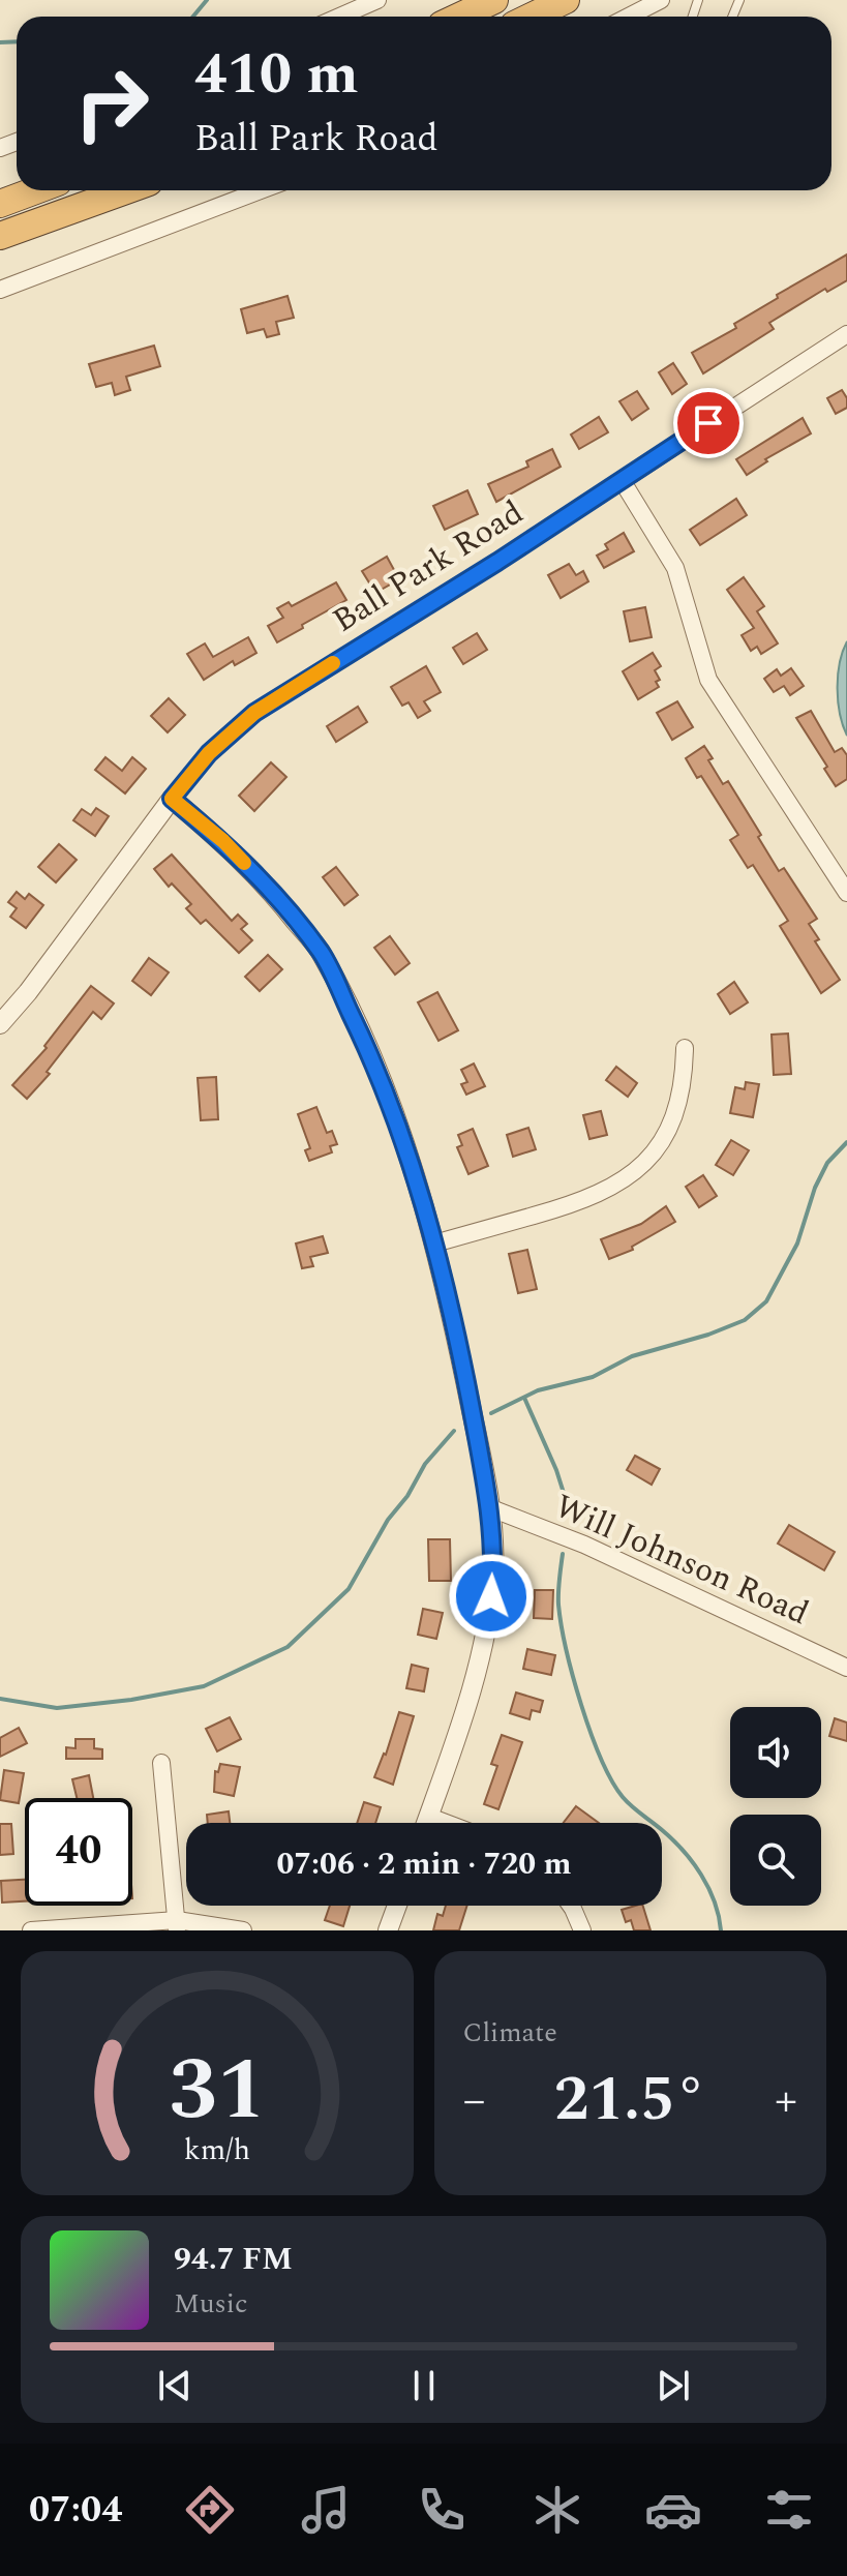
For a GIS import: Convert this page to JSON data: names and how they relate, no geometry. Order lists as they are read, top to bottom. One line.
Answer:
{"streets":{"street":["Ball Park Road","Will Johnson Road"]},"page":{"turn":["410 m","Ball Park Road"],"limit":"40","trip":"07:06 · 2 min · 720 m","tile":"Climate","heat":["−","21.5°","+"],"song":["94.7 FM","Music"],"tabs":"07:04","gauge":["31","km/h"]}}
